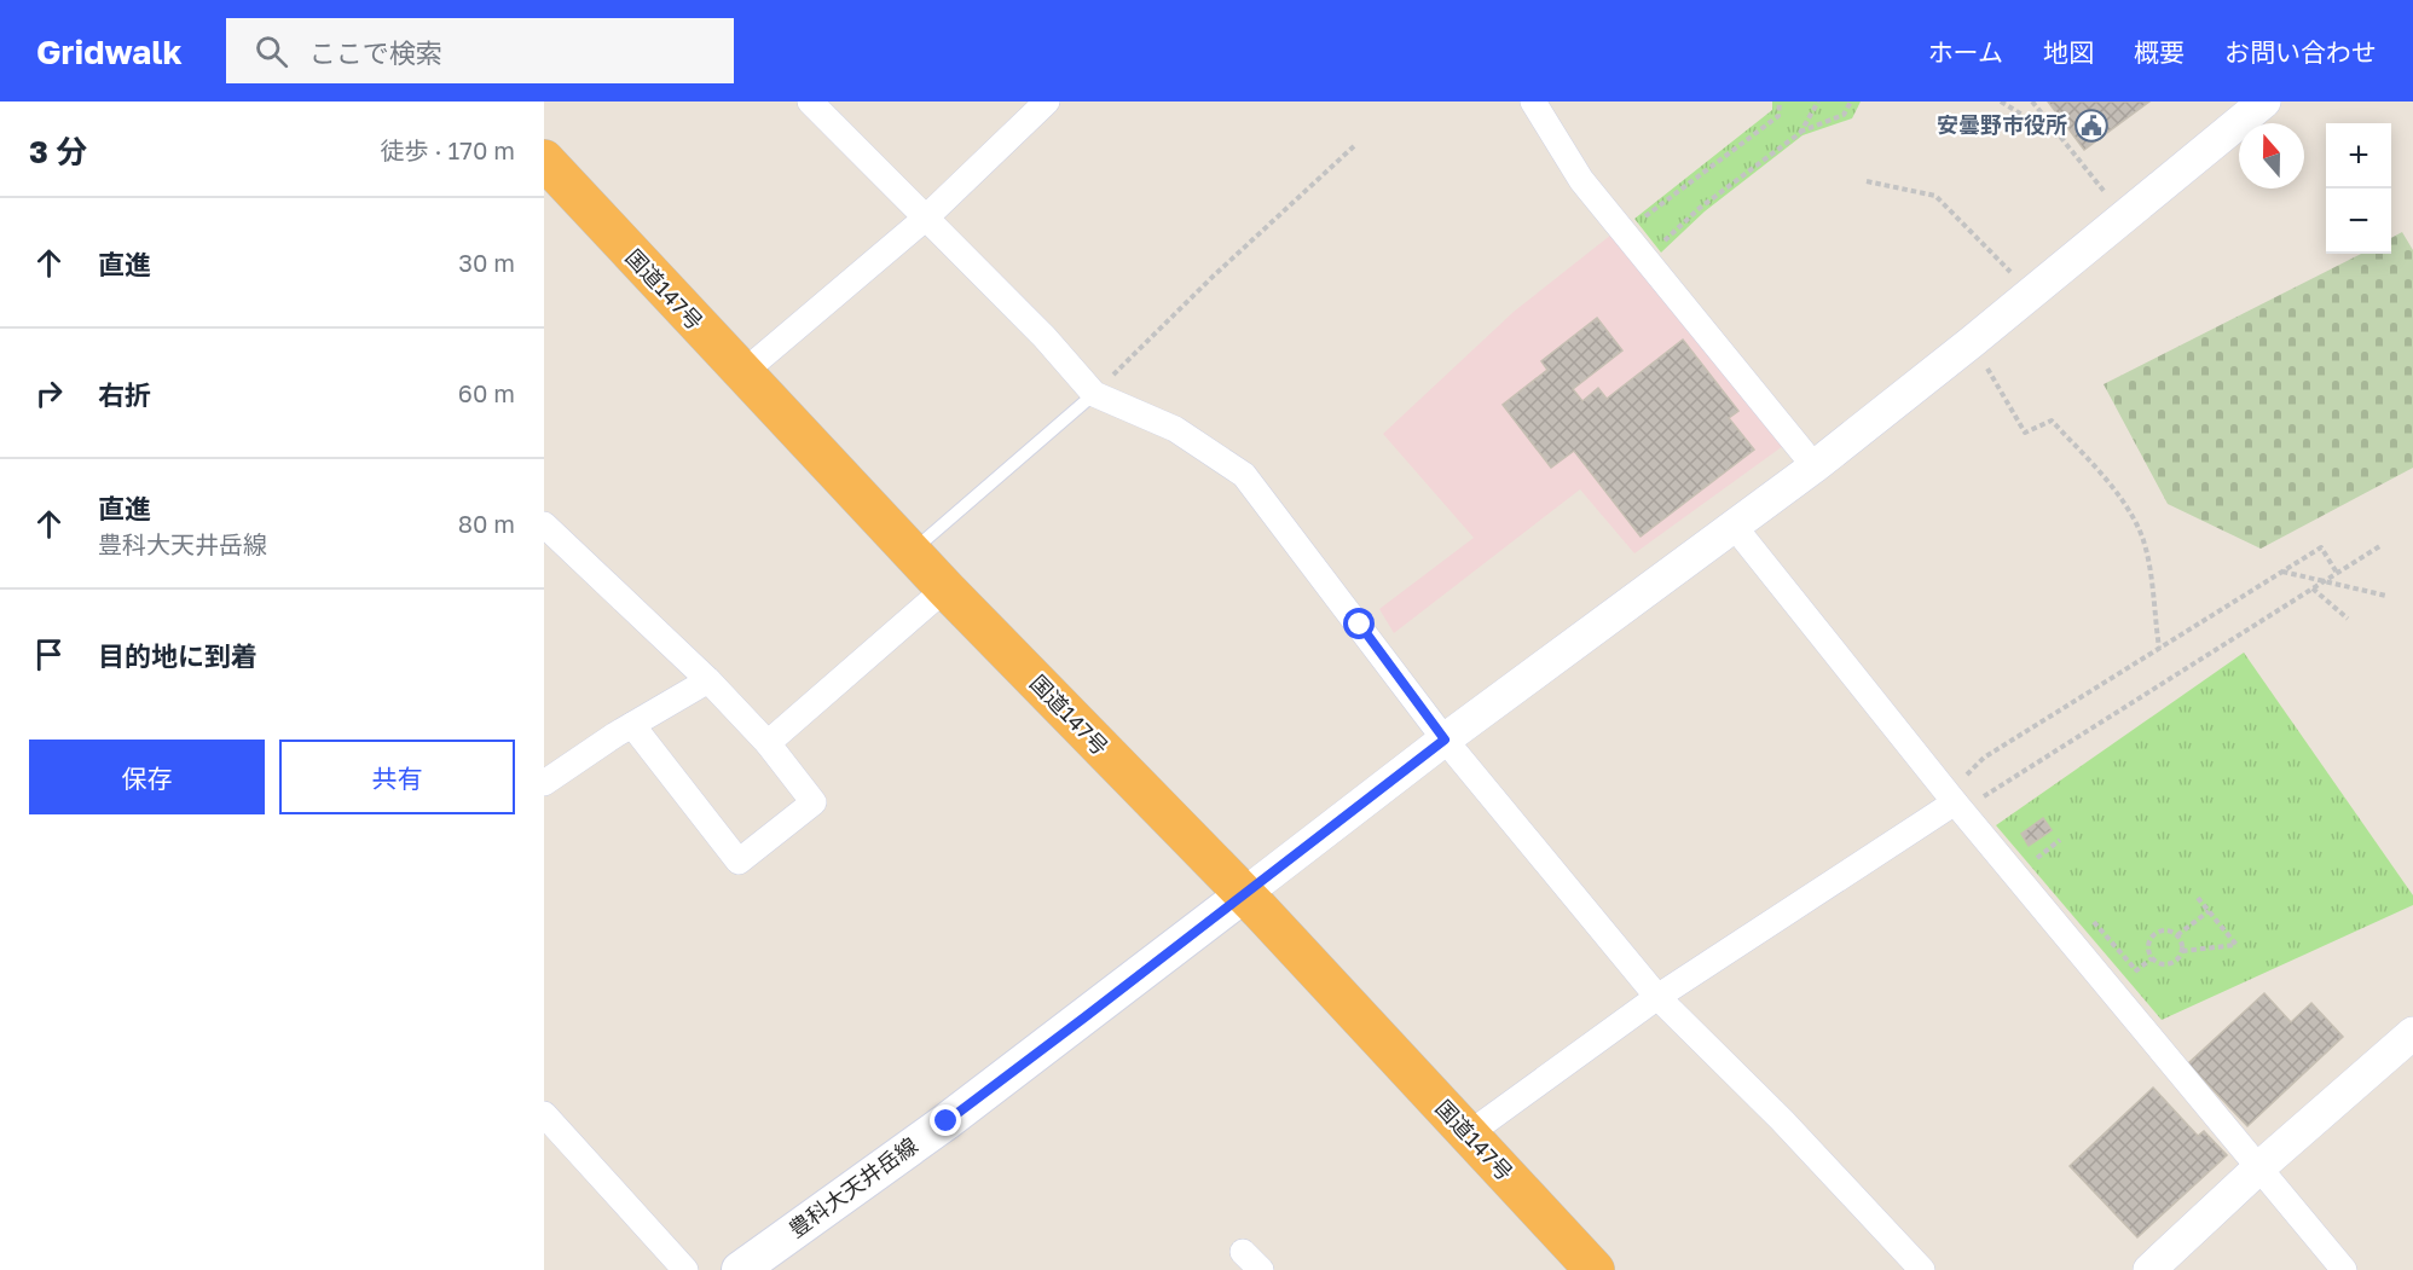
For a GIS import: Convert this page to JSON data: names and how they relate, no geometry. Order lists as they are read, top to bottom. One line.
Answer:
{"streets":{"highway":["国道147号"],"main road":["豊科大天井岳線"]},"crossings":[["国道147号","豊科大天井岳線"]],"places":{"public building":["安曇野市役所"]},"north":"top","page":{"header":"Gridwalk","search":"ここで検索","nav":["ホーム","地図","概要","お問い合わせ"],"heading":["3 分","徒歩 · 170 m"],"map_buttons":["+","−"],"list":[["直進","30 m"],["右折","60 m"],["直進","豊科大天井岳線","80 m"],"目的地に到着"],"buttons":["保存","共有"]}}
